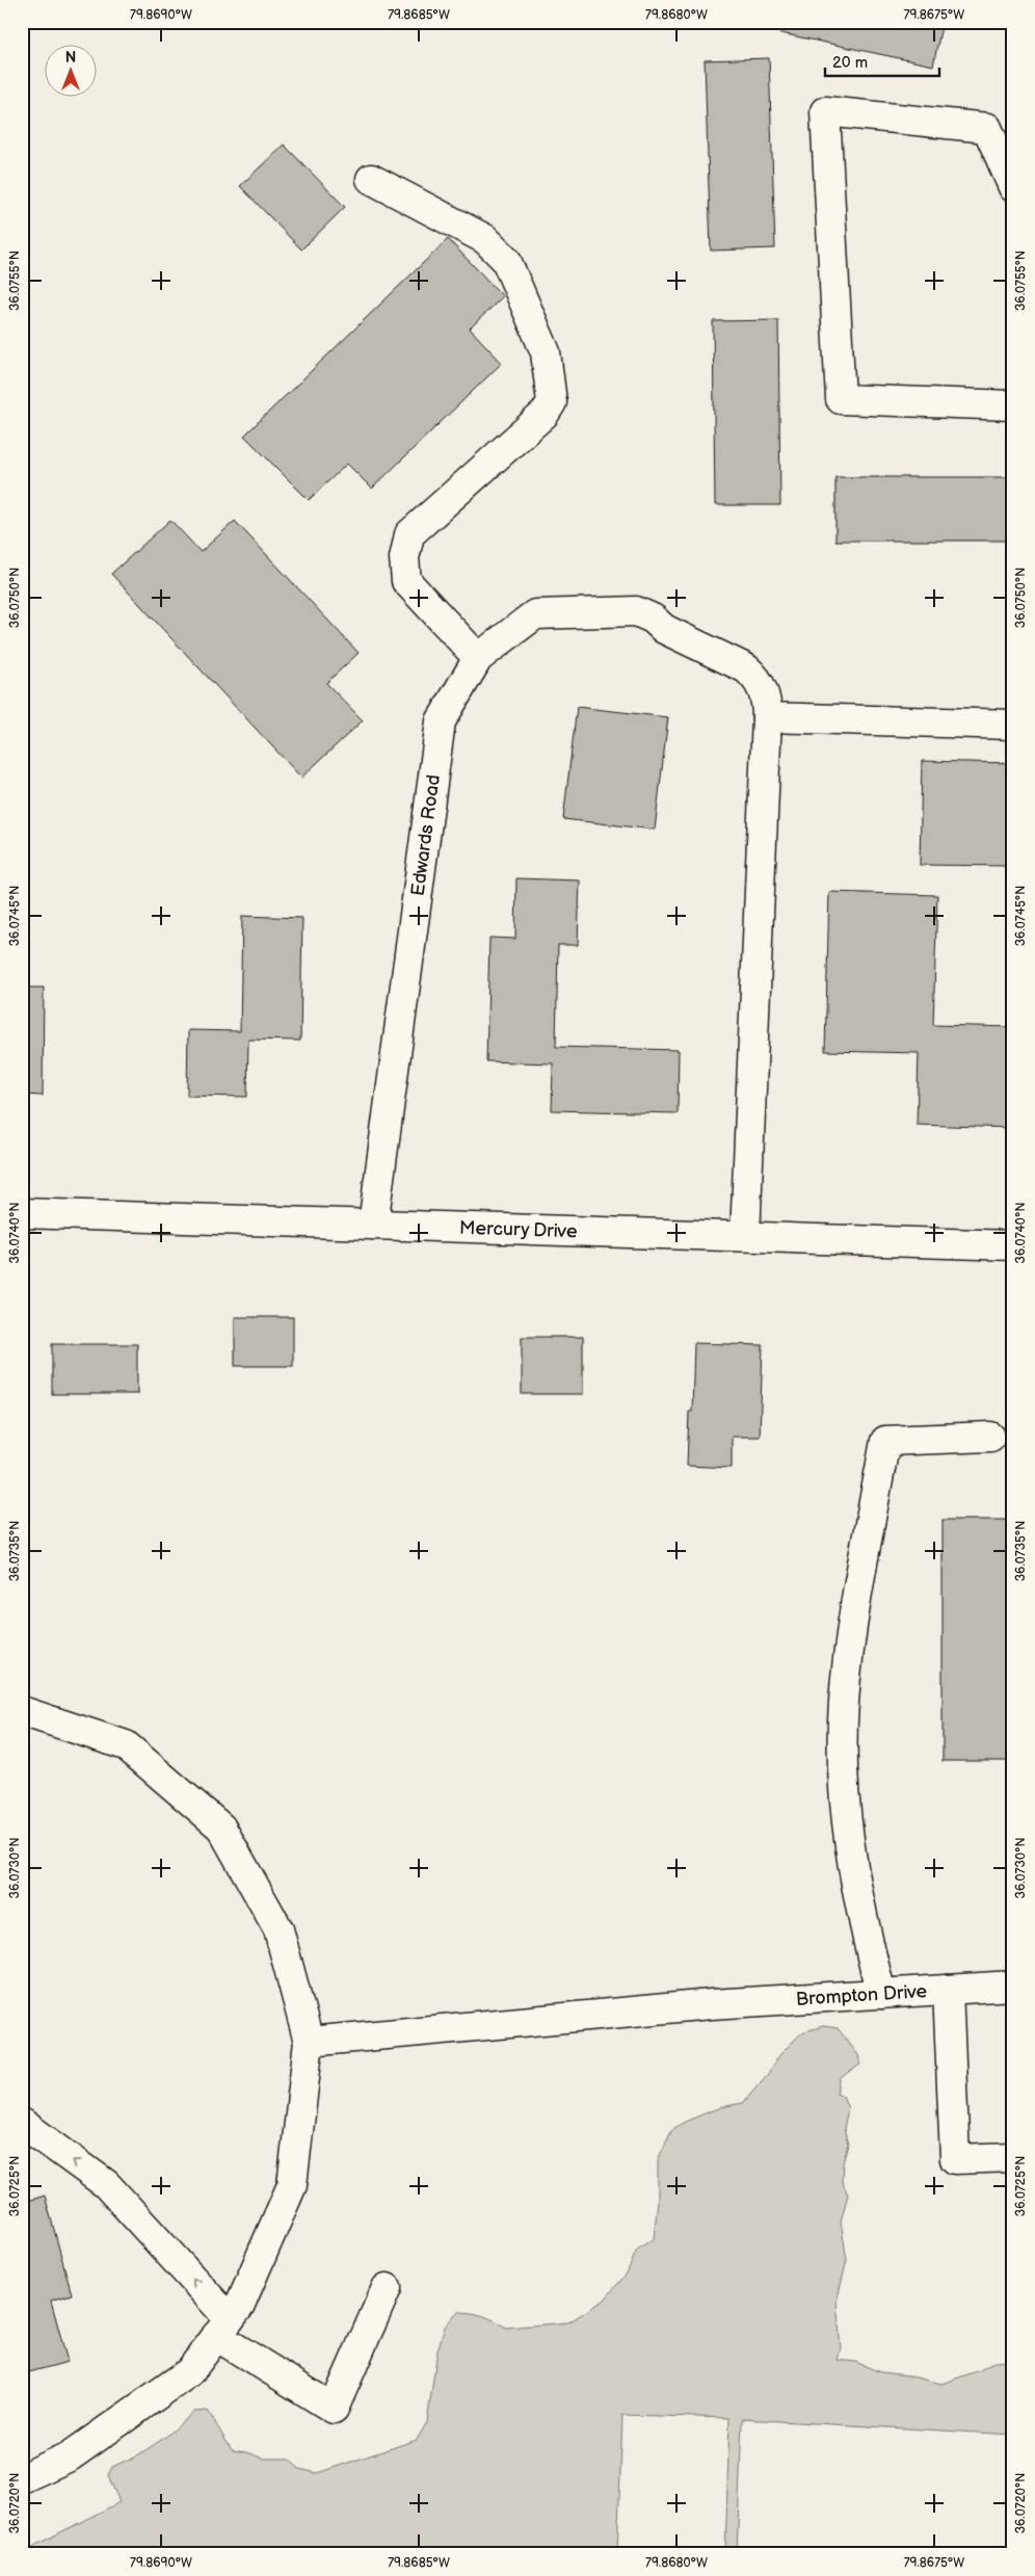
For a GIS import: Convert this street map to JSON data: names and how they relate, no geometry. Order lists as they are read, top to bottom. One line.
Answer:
{"streets":{"street":["Edwards Road","Mercury Drive","Brompton Drive"]},"crossings":[["Edwards Road","Mercury Drive"]],"scale_bar":"20 m","north":"top","coordinates":["79.8690°W","79.8685°W","79.8680°W","79.8675°W","36.0755°N","36.0750°N","36.0745°N","36.0740°N","36.0735°N","36.0730°N","36.0725°N","36.0720°N"]}
